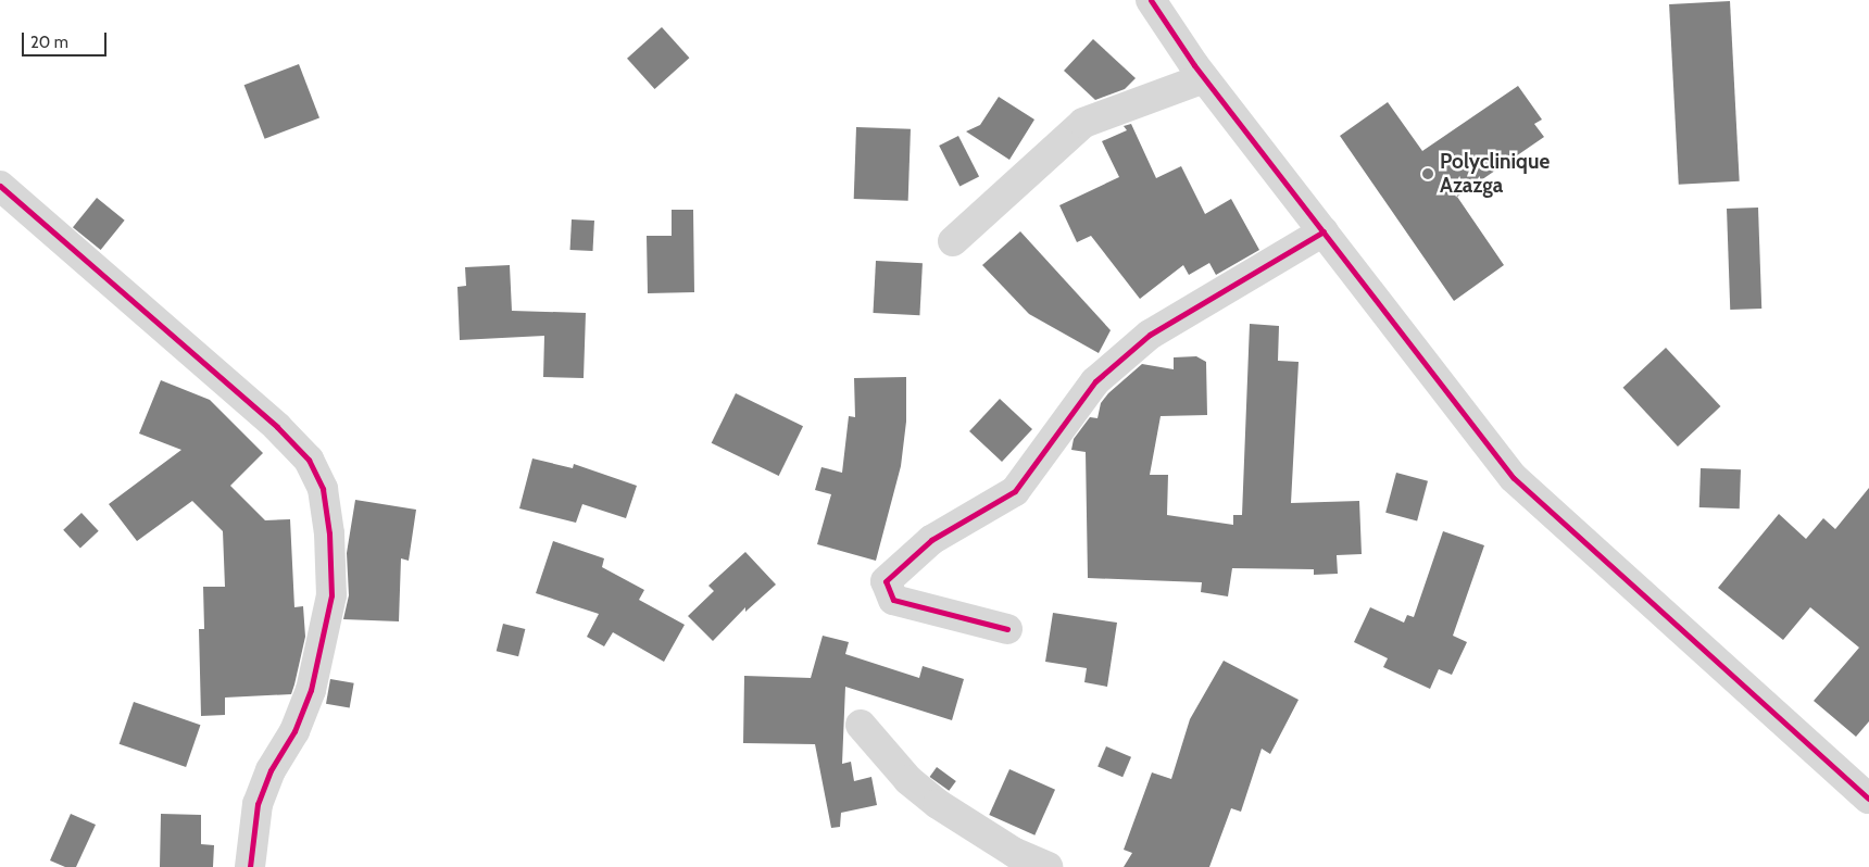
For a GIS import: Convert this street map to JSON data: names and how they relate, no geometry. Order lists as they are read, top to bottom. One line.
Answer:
{"places":["Polyclinique Azazga"],"scale_bar":"20 m"}
